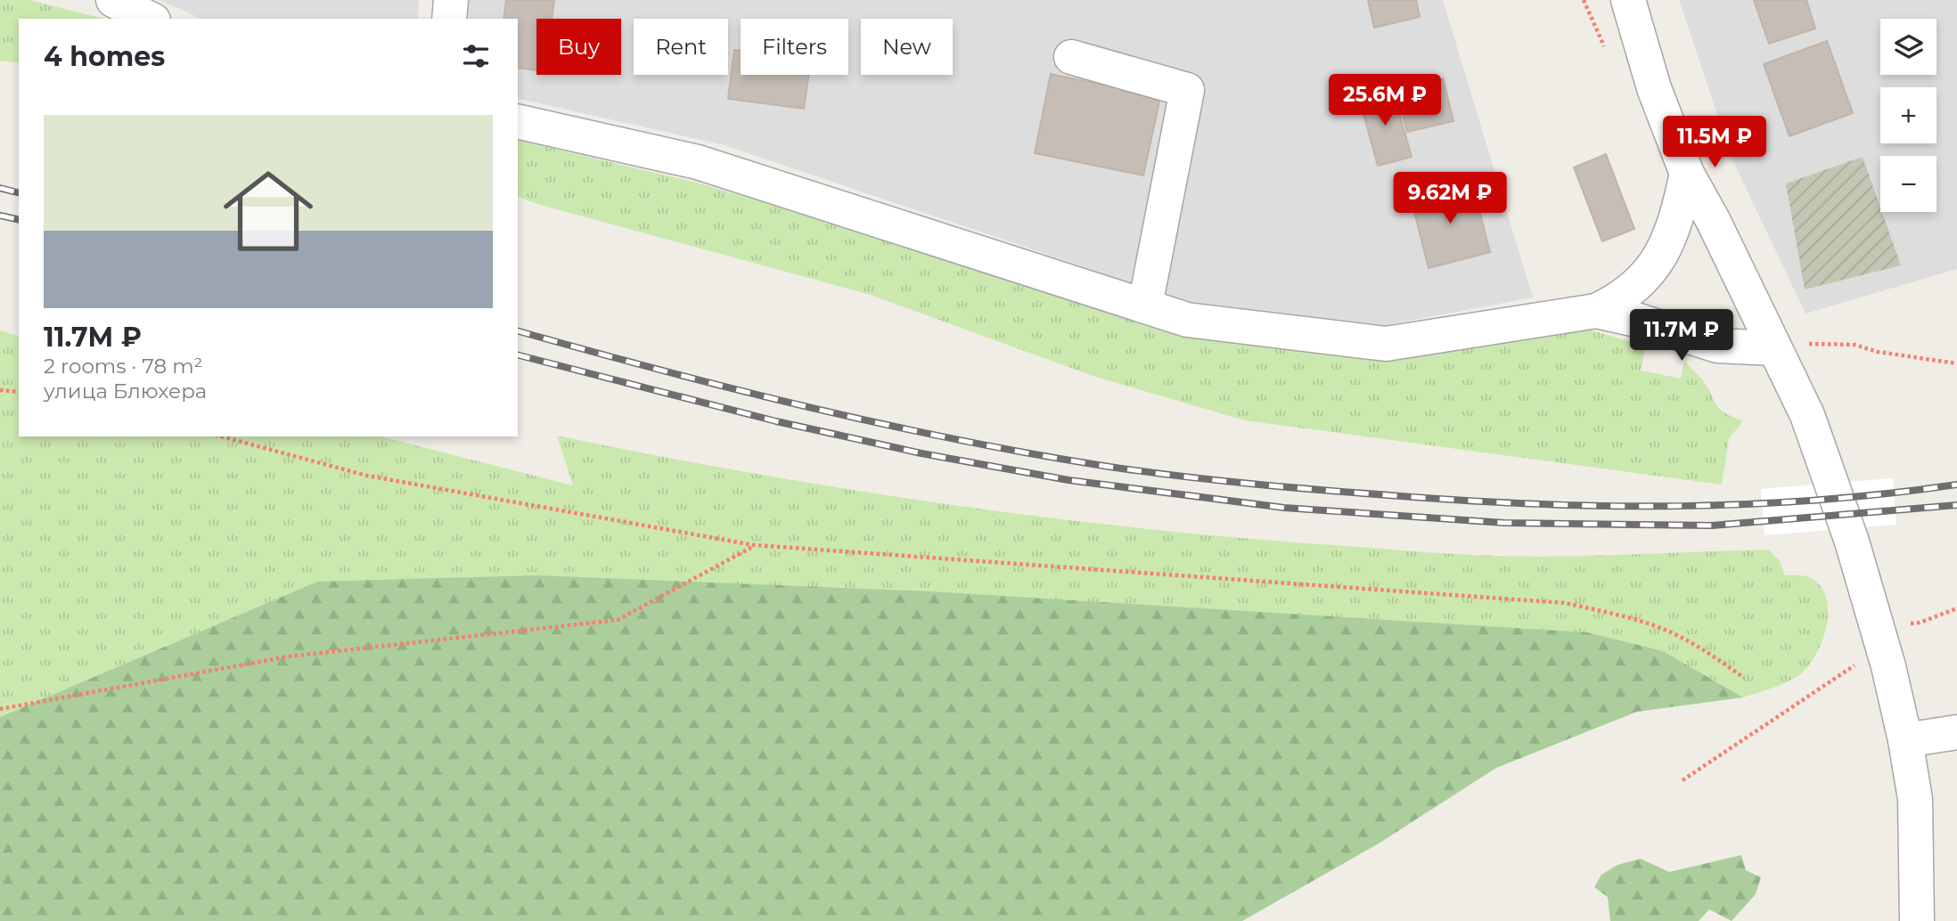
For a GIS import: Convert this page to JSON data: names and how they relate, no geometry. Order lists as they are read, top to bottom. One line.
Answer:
{"page":{"map_buttons":["+","−"],"chip":["Buy","Rent","Filters","New"],"heading":"4 homes","price":["25.6M ₽","11.5M ₽","9.62M ₽","11.7M ₽"],"list":[{"name":"11.7M ₽","note":"2 rooms · 78 m² · улица Блюхера"}]}}
